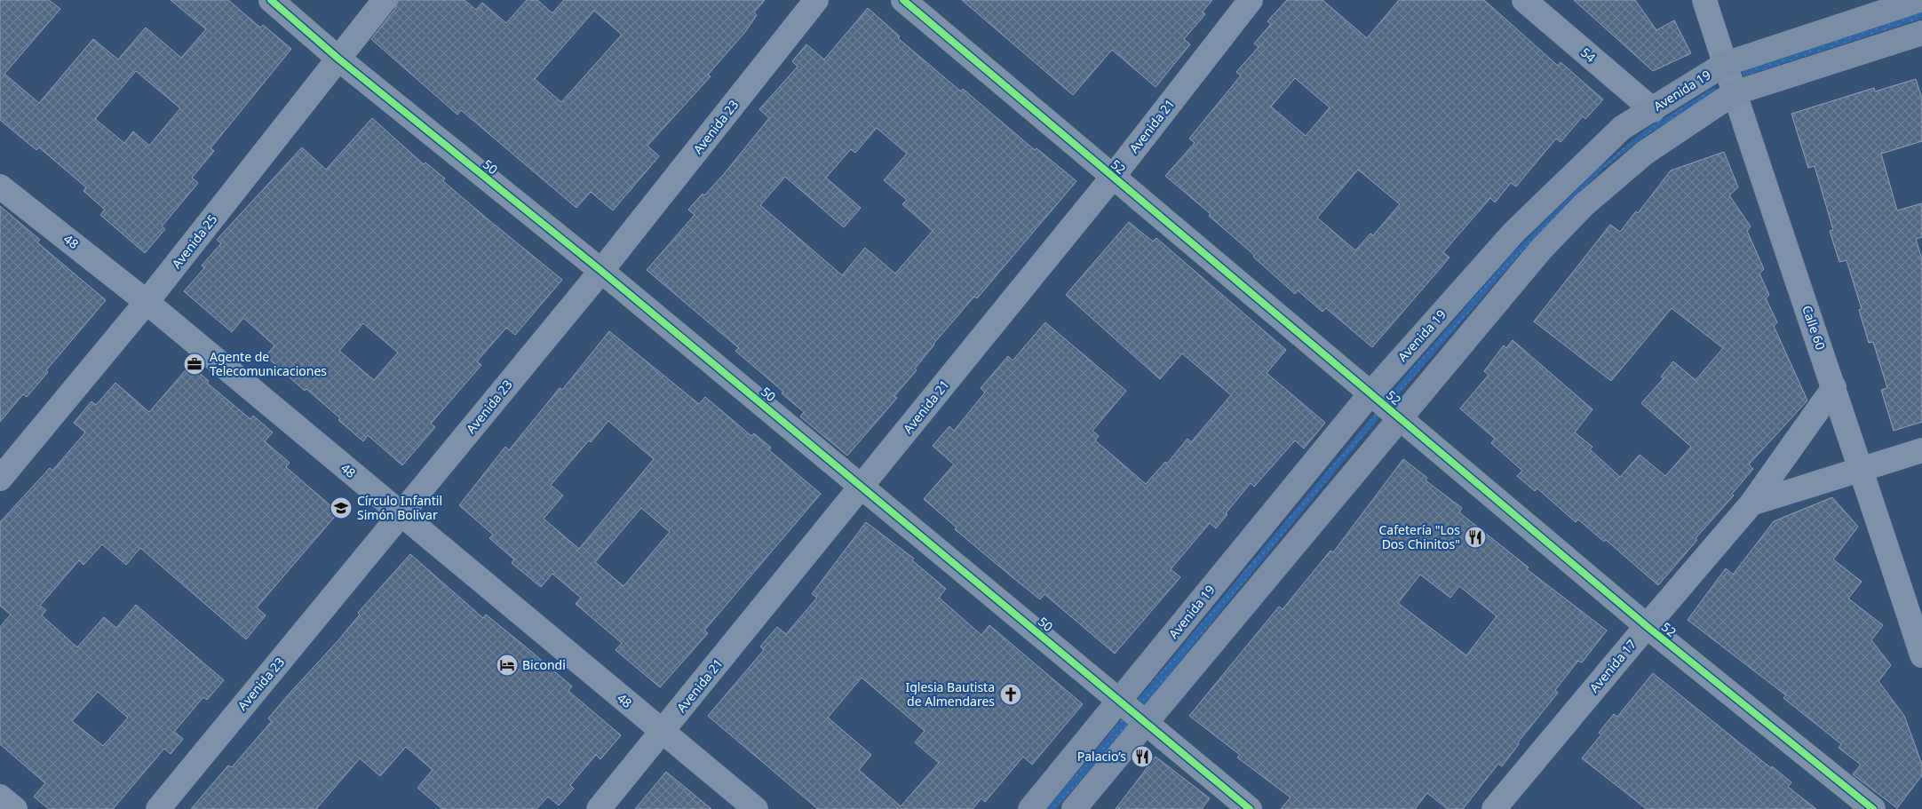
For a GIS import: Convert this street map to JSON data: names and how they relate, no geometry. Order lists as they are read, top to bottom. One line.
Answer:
{"streets":{"main road":["Avenida 19"],"street":["54","Avenida 21","Avenida 23","50","52","48","Avenida 25","Calle 60","Avenida 17"]},"crossings":[["54","Avenida 19"],["Avenida 19","50"],["Avenida 19","52"],["Avenida 19","Calle 60"],["Avenida 21","50"],["Avenida 21","52"],["Avenida 21","48"],["Avenida 23","50"],["Avenida 23","48"],["50","Avenida 25"],["52","Avenida 17"],["48","Avenida 25"],["Calle 60","Avenida 17"]],"places":{"office":["Agente de Telecomunicaciones"],"school or university":["Círculo Infantil Simón Bolivar"],"restaurant":["Cafetería \"Los Dos Chinitos\"","Palacio’s"],"hotel":["Bicondi"],"church":["Iglesia Bautista de Almendares"]}}
